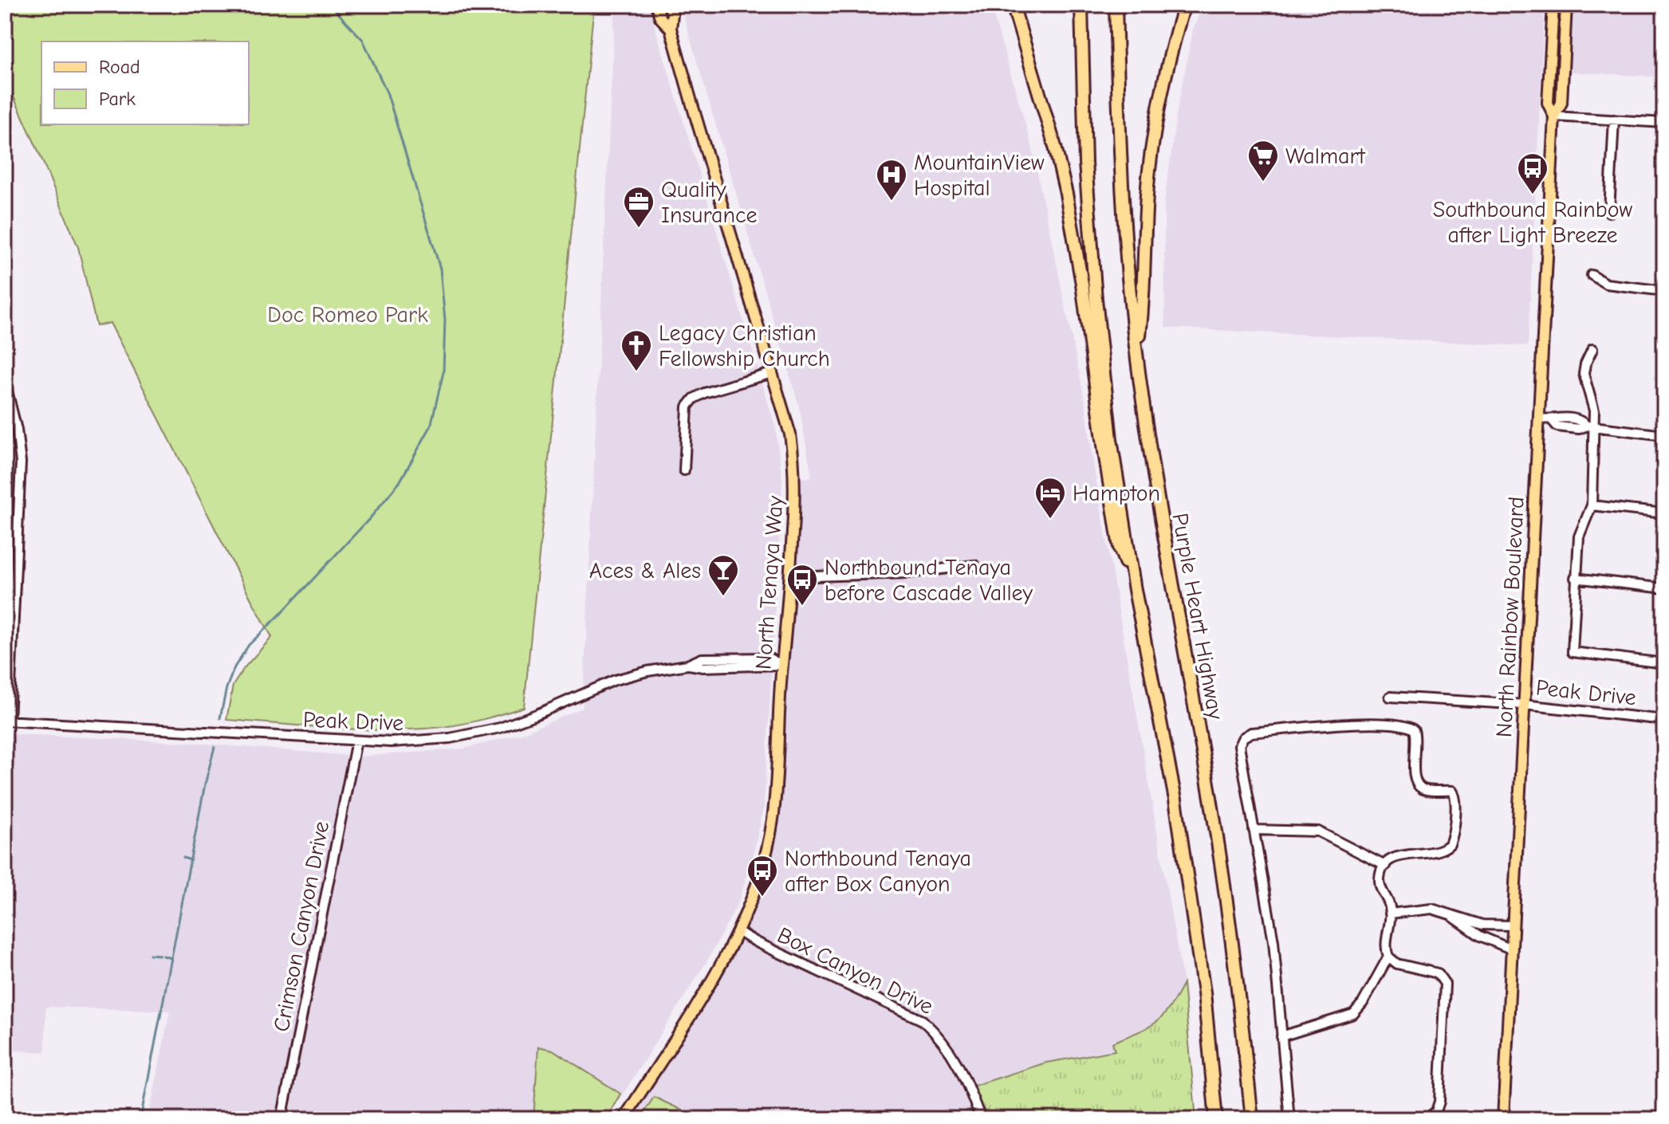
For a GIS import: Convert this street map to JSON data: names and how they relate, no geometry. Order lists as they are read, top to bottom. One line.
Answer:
{"streets":{"highway":["Purple Heart Highway"],"main road":["North Tenaya Way","North Rainbow Boulevard"],"street":["Peak Drive","Crimson Canyon Drive","Box Canyon Drive"]},"crossings":[["North Tenaya Way","Peak Drive"],["North Tenaya Way","Box Canyon Drive"],["North Rainbow Boulevard","Peak Drive"],["Peak Drive","Crimson Canyon Drive"]],"parks":["Doc Romeo Park"],"places":{"supermarket":["Walmart"],"bus stop":["Southbound Rainbow after Light Breeze","Northbound Tenaya before Cascade Valley","Northbound Tenaya after Box Canyon"],"hospital":["MountainView Hospital"],"office":["Quality Insurance"],"church":["Legacy Christian Fellowship Church"],"hotel":["Hampton"],"bar":["Aces & Ales"]},"legend":["Road","Park"]}
